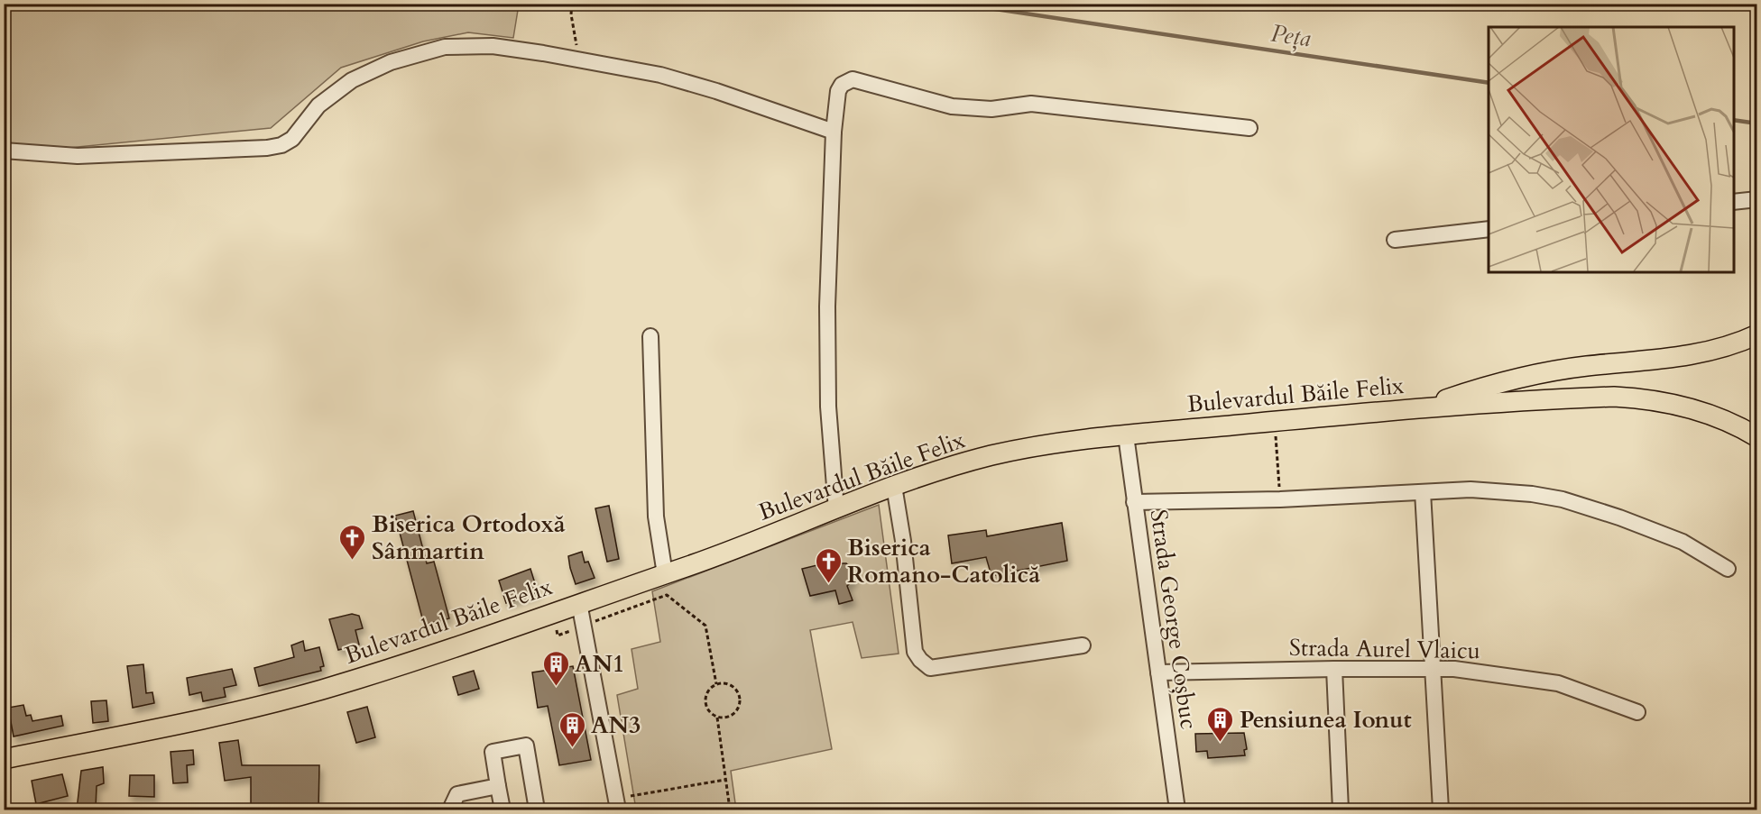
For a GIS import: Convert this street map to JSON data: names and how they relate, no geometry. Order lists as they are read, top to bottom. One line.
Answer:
{"streets":{"main road":["Bulevardul Băile Felix"],"street":["Strada George Coșbuc","Strada Aurel Vlaicu"]},"crossings":[["Bulevardul Băile Felix","Strada George Coșbuc"],["Strada George Coșbuc","Strada Aurel Vlaicu"]],"water":["Peța"],"places":{"church":["Biserica Ortodoxă Sânmartin","Biserica Romano-Catolică"],"building":["AN1","Pensiunea Ionut","AN3"]}}
